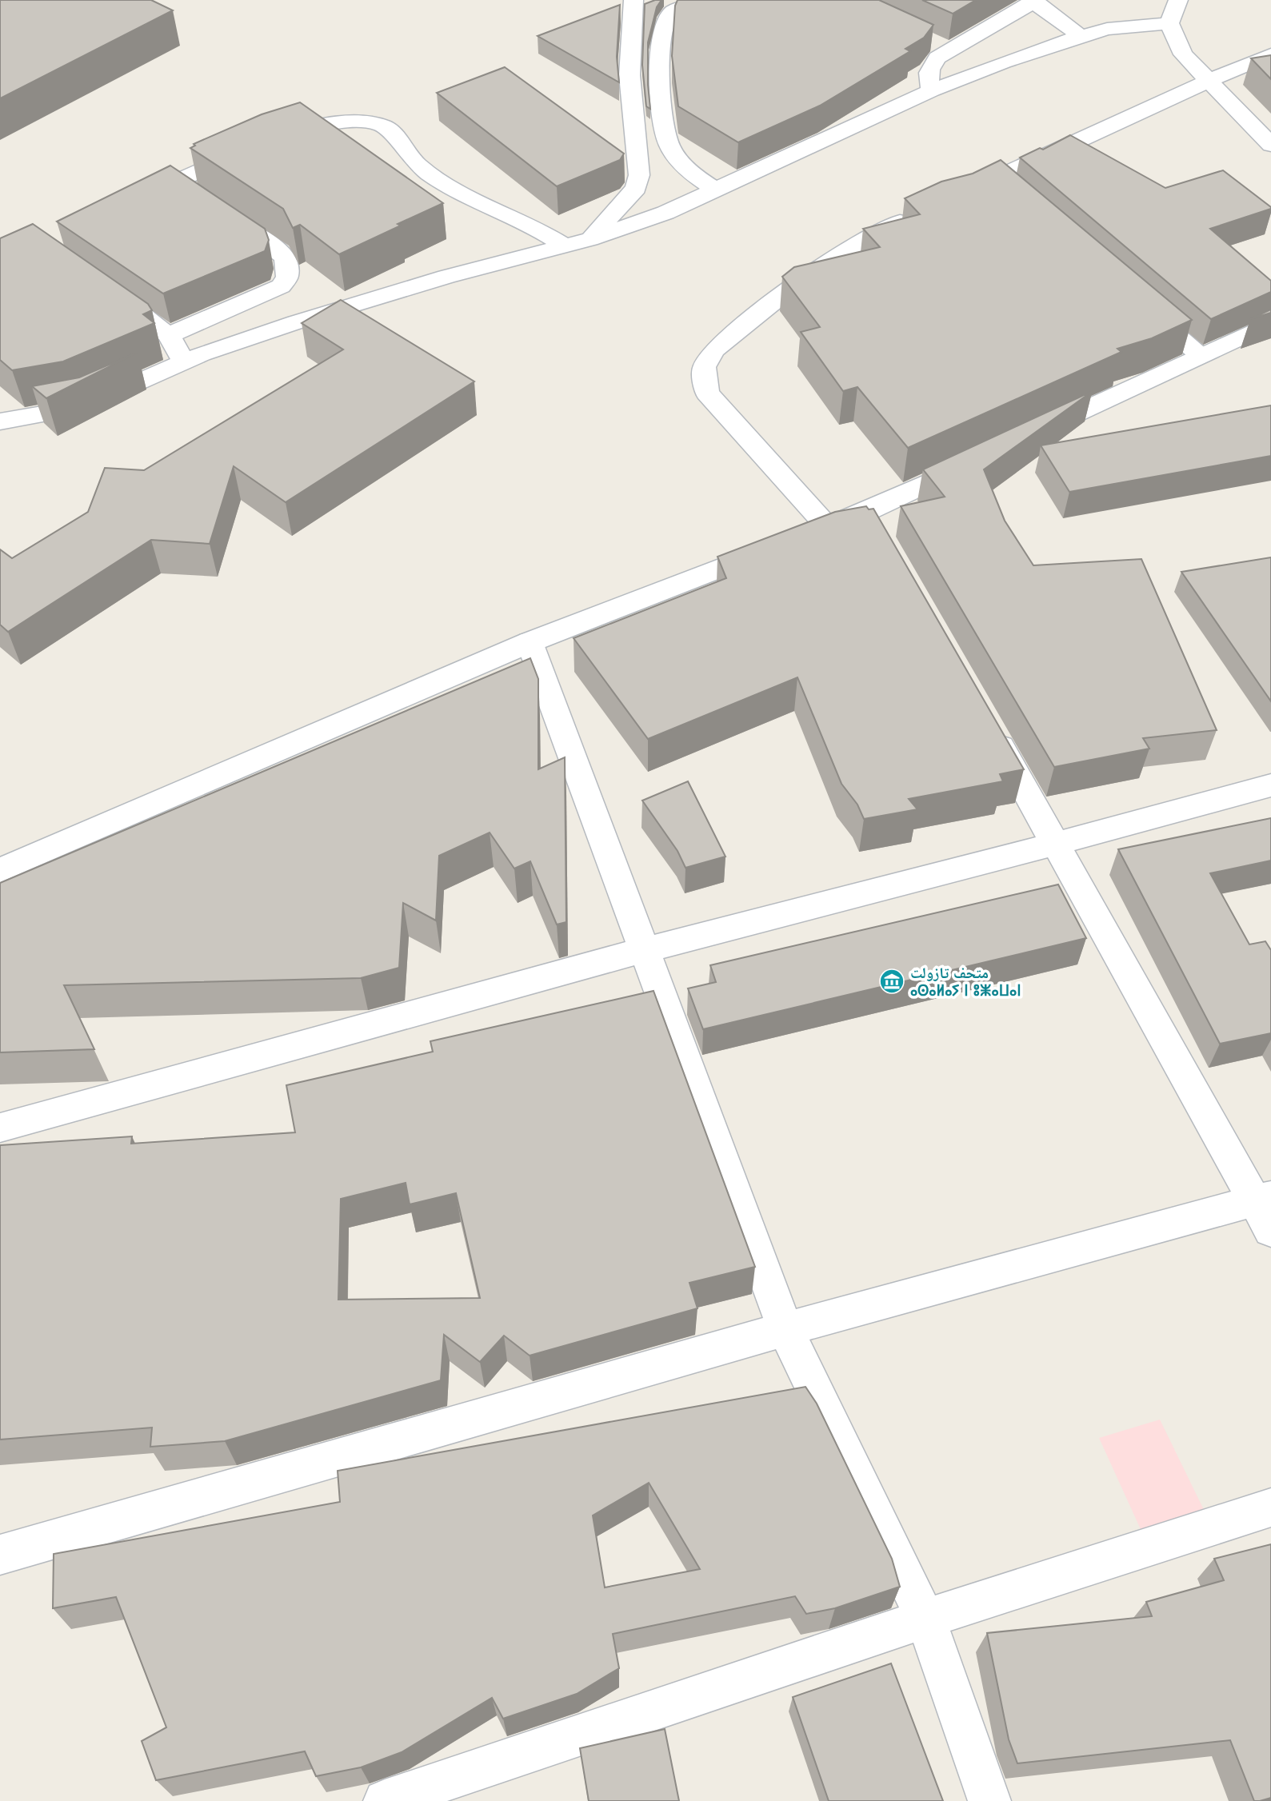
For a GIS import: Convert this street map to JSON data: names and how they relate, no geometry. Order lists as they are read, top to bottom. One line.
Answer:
{"places":{"museum":["متحف تازولت ⴰⵙⴰⵍⴰⵢ ⵏ ⵓⵥⴰⵡⴰⵏ"]}}
